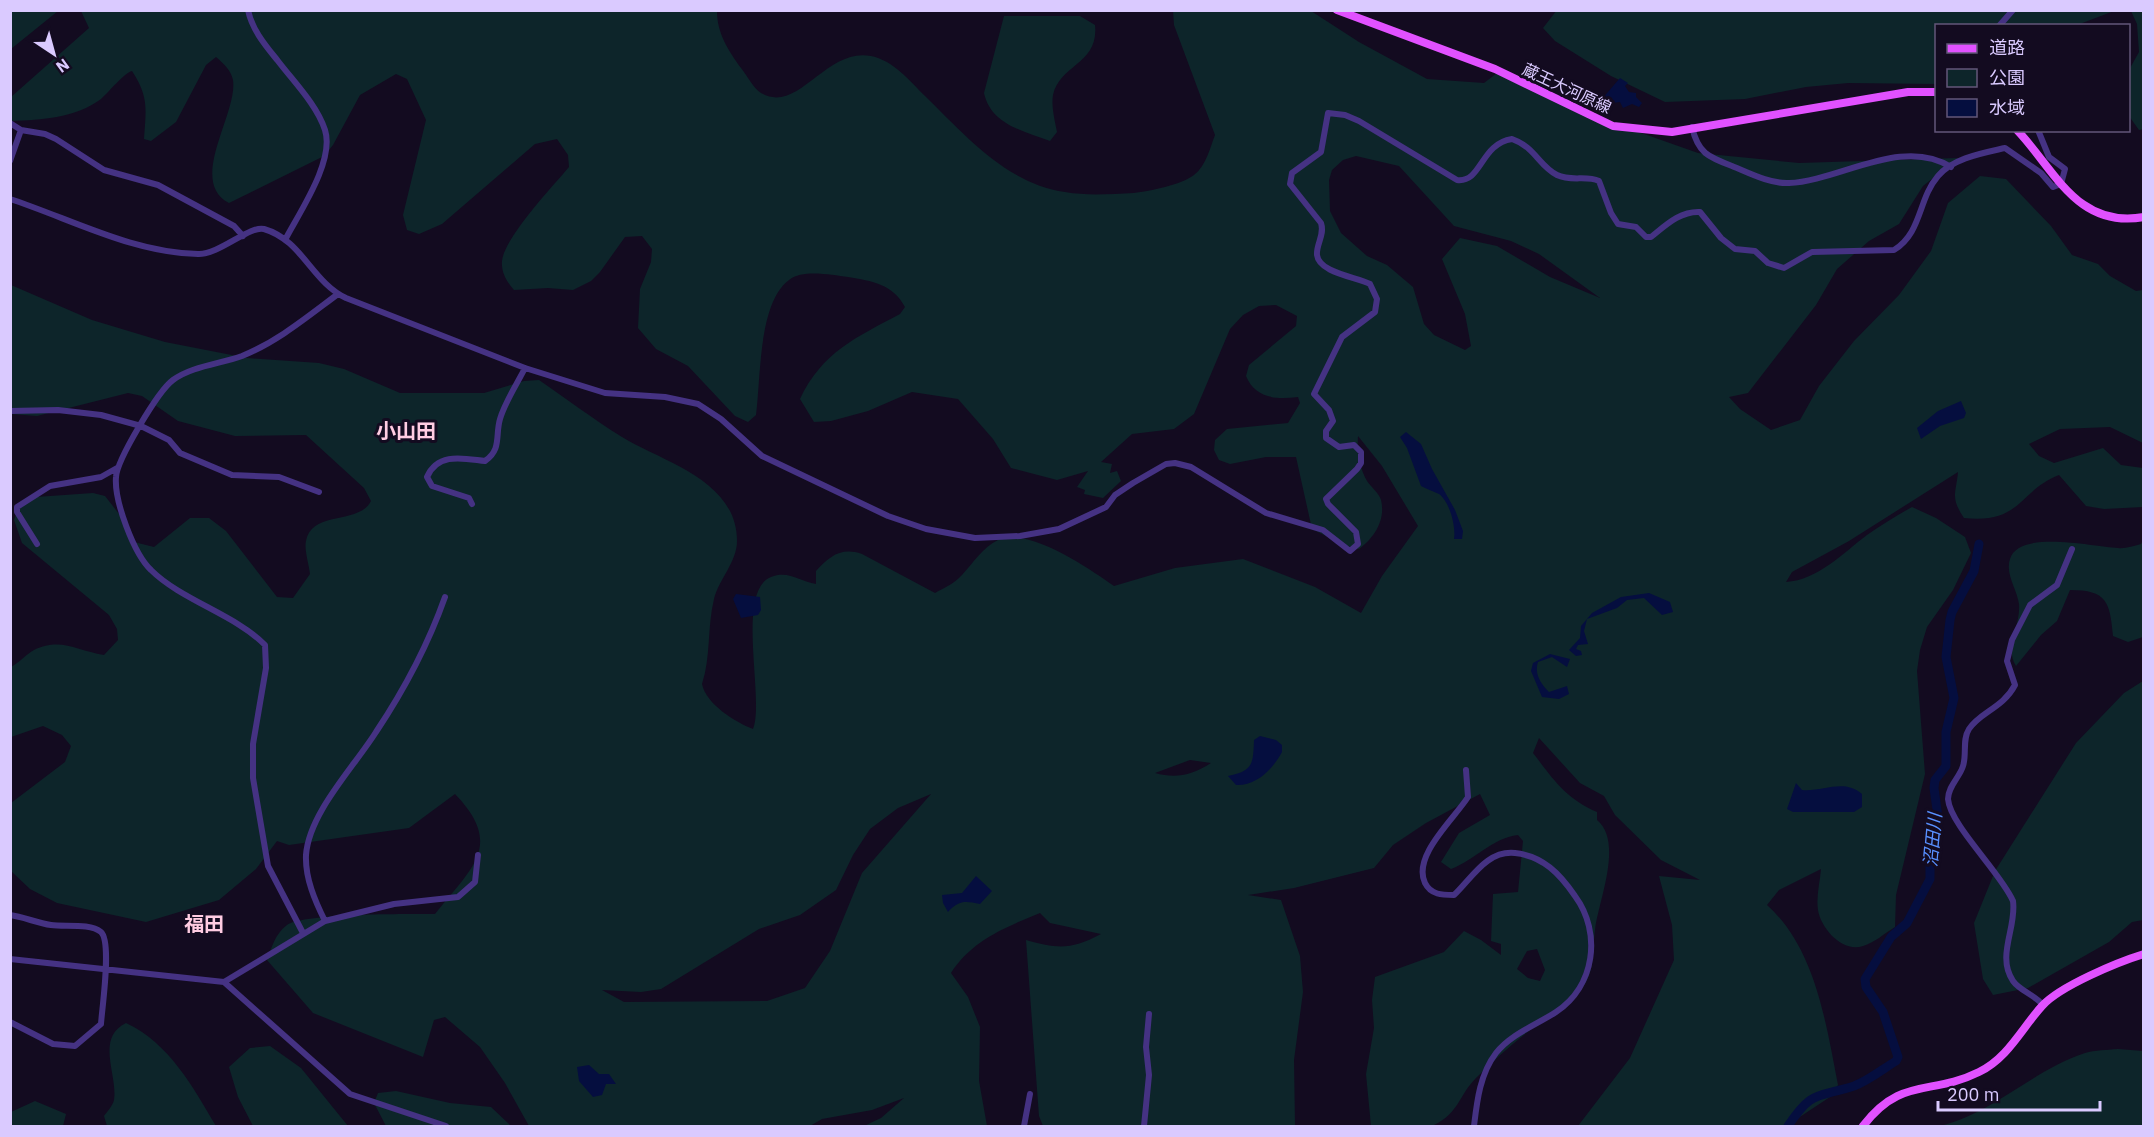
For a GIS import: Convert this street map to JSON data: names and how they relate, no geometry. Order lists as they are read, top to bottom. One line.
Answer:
{"streets":{"main road":["蔵王大河原線"]},"districts":["小山田","福田"],"water":["沼田川"],"legend":["道路","公園","水域"],"scale_bar":"200 m","north":"bottom right"}
